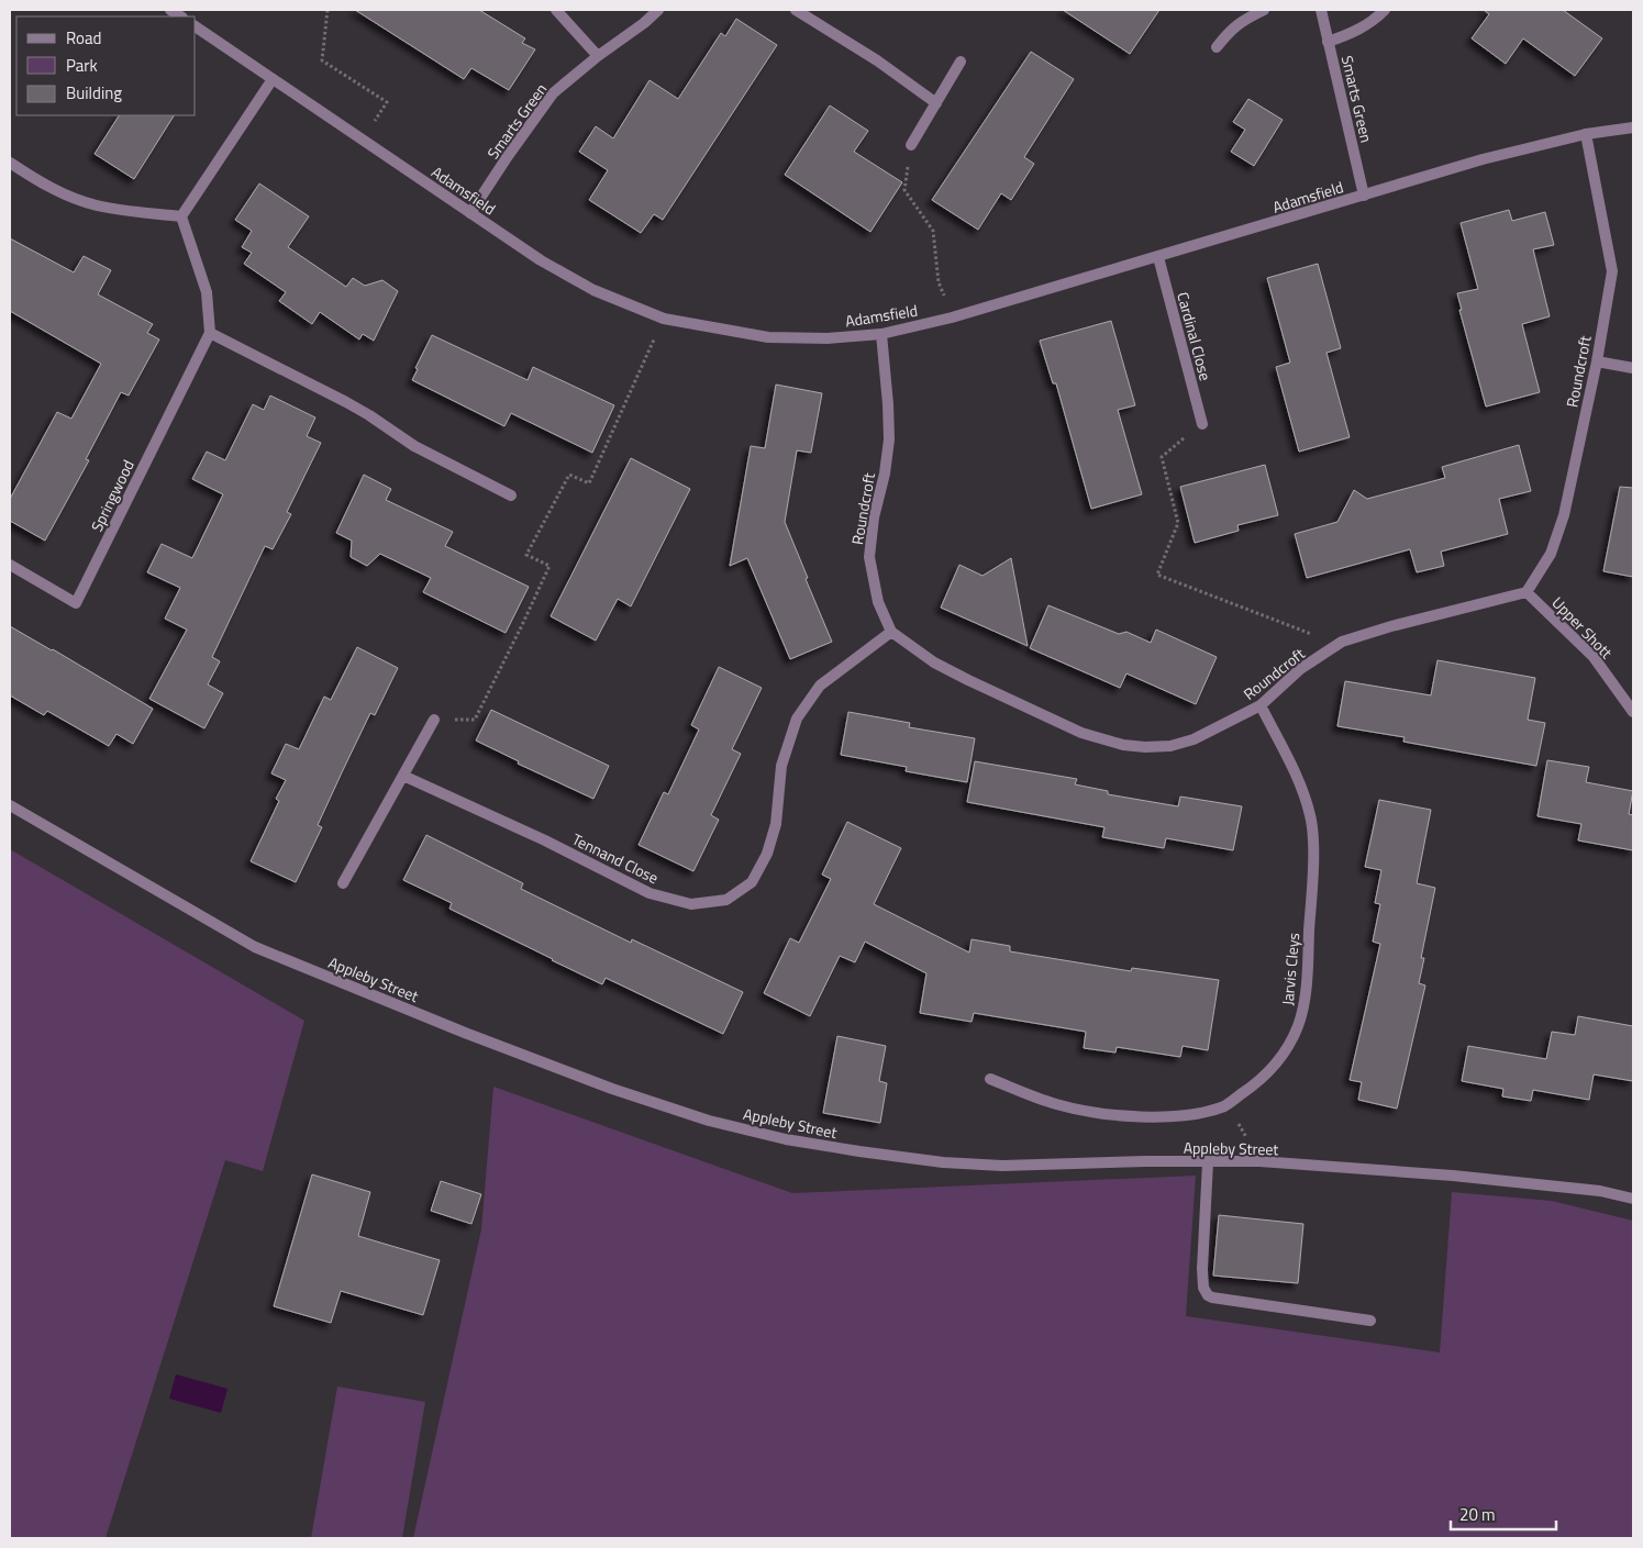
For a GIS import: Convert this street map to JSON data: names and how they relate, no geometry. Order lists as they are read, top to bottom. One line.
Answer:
{"streets":{"street":["Smarts Green","Adamsfield","Cardinal Close","Roundcroft","Springwood","Upper Shott","Tennand Close","Jarvis Cleys","Appleby Street"]},"crossings":[["Smarts Green","Adamsfield"],["Adamsfield","Cardinal Close"],["Adamsfield","Roundcroft"],["Roundcroft","Upper Shott"],["Roundcroft","Tennand Close"],["Roundcroft","Jarvis Cleys"]],"legend":["Road","Park","Building"],"scale_bar":"20 m"}
